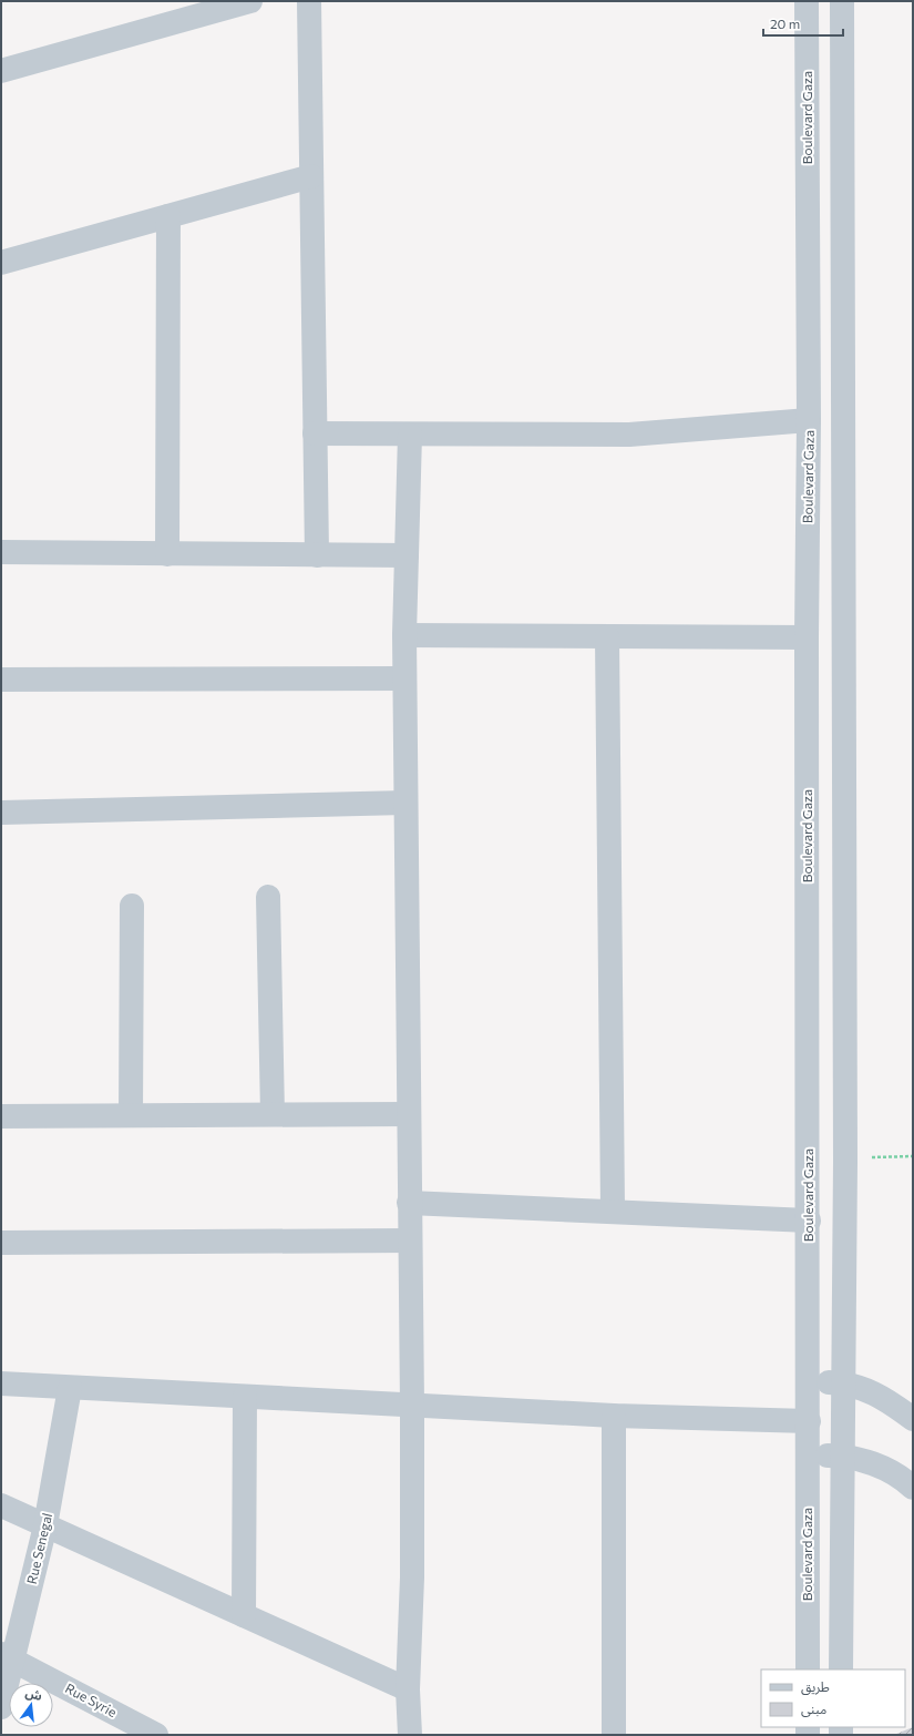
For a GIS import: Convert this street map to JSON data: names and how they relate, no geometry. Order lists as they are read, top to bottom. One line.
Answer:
{"streets":{"street":["Boulevard Gaza","Rue Senegal","Rue Syrie"]},"crossings":[["Rue Senegal","Rue Syrie"]],"legend":["طريق","مبنى"],"scale_bar":"20 m","north":"top"}
